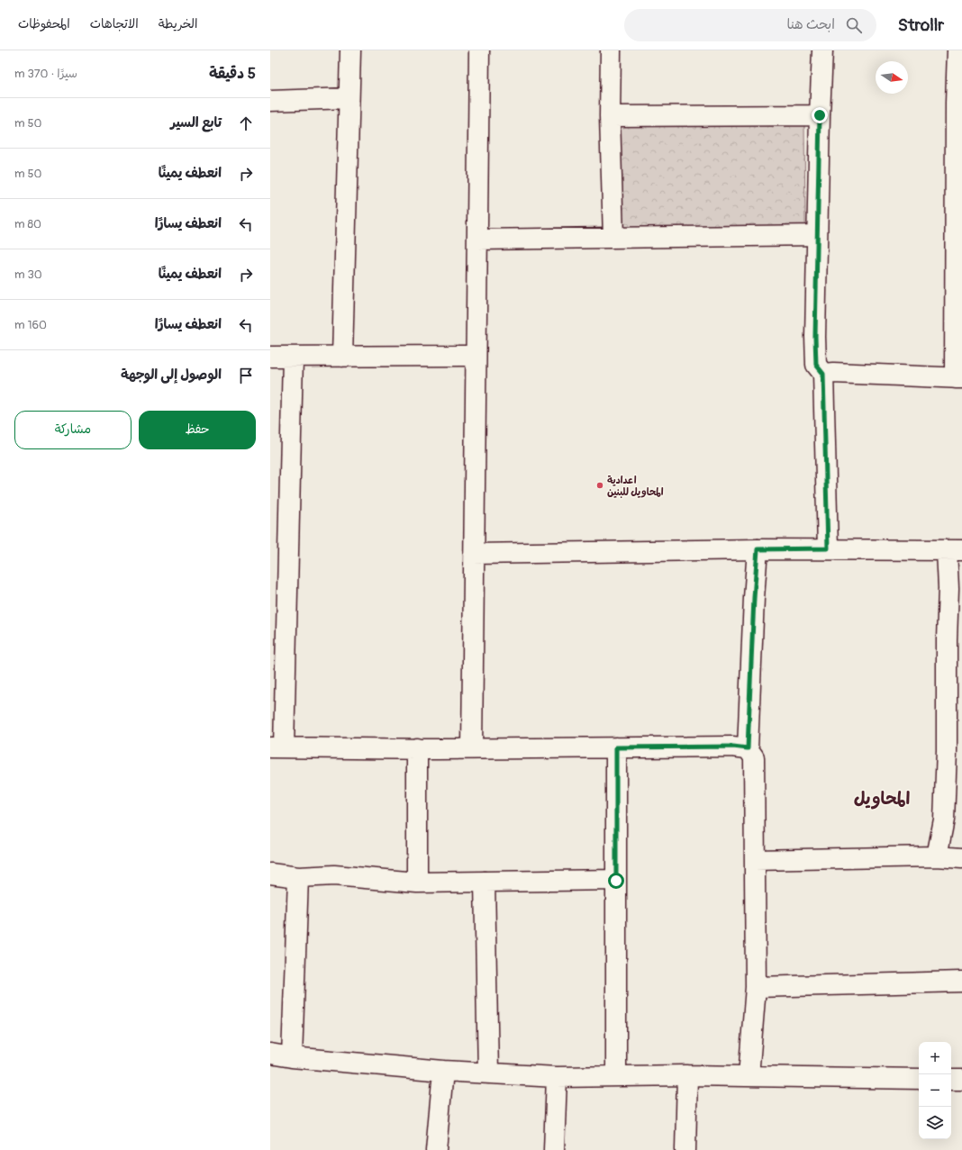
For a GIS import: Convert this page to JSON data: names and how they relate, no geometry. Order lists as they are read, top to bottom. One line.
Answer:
{"districts":["المحاويل"],"places":["اعدادية المحاويل للبنين"],"north":"right","page":{"header":"Strollr","search":"ابحث هنا","nav":["الخريطة","الاتجاهات","المحفوظات"],"heading":["5 دقيقة","سيرًا · 370 m"],"list":[["تابع السير","50 m"],["انعطف يمينًا","50 m"],["انعطف يسارًا","80 m"],["انعطف يمينًا","30 m"],["انعطف يسارًا","160 m"],"الوصول إلى الوجهة"],"buttons":["حفظ","مشاركة"],"map_buttons":["+","−"]}}
